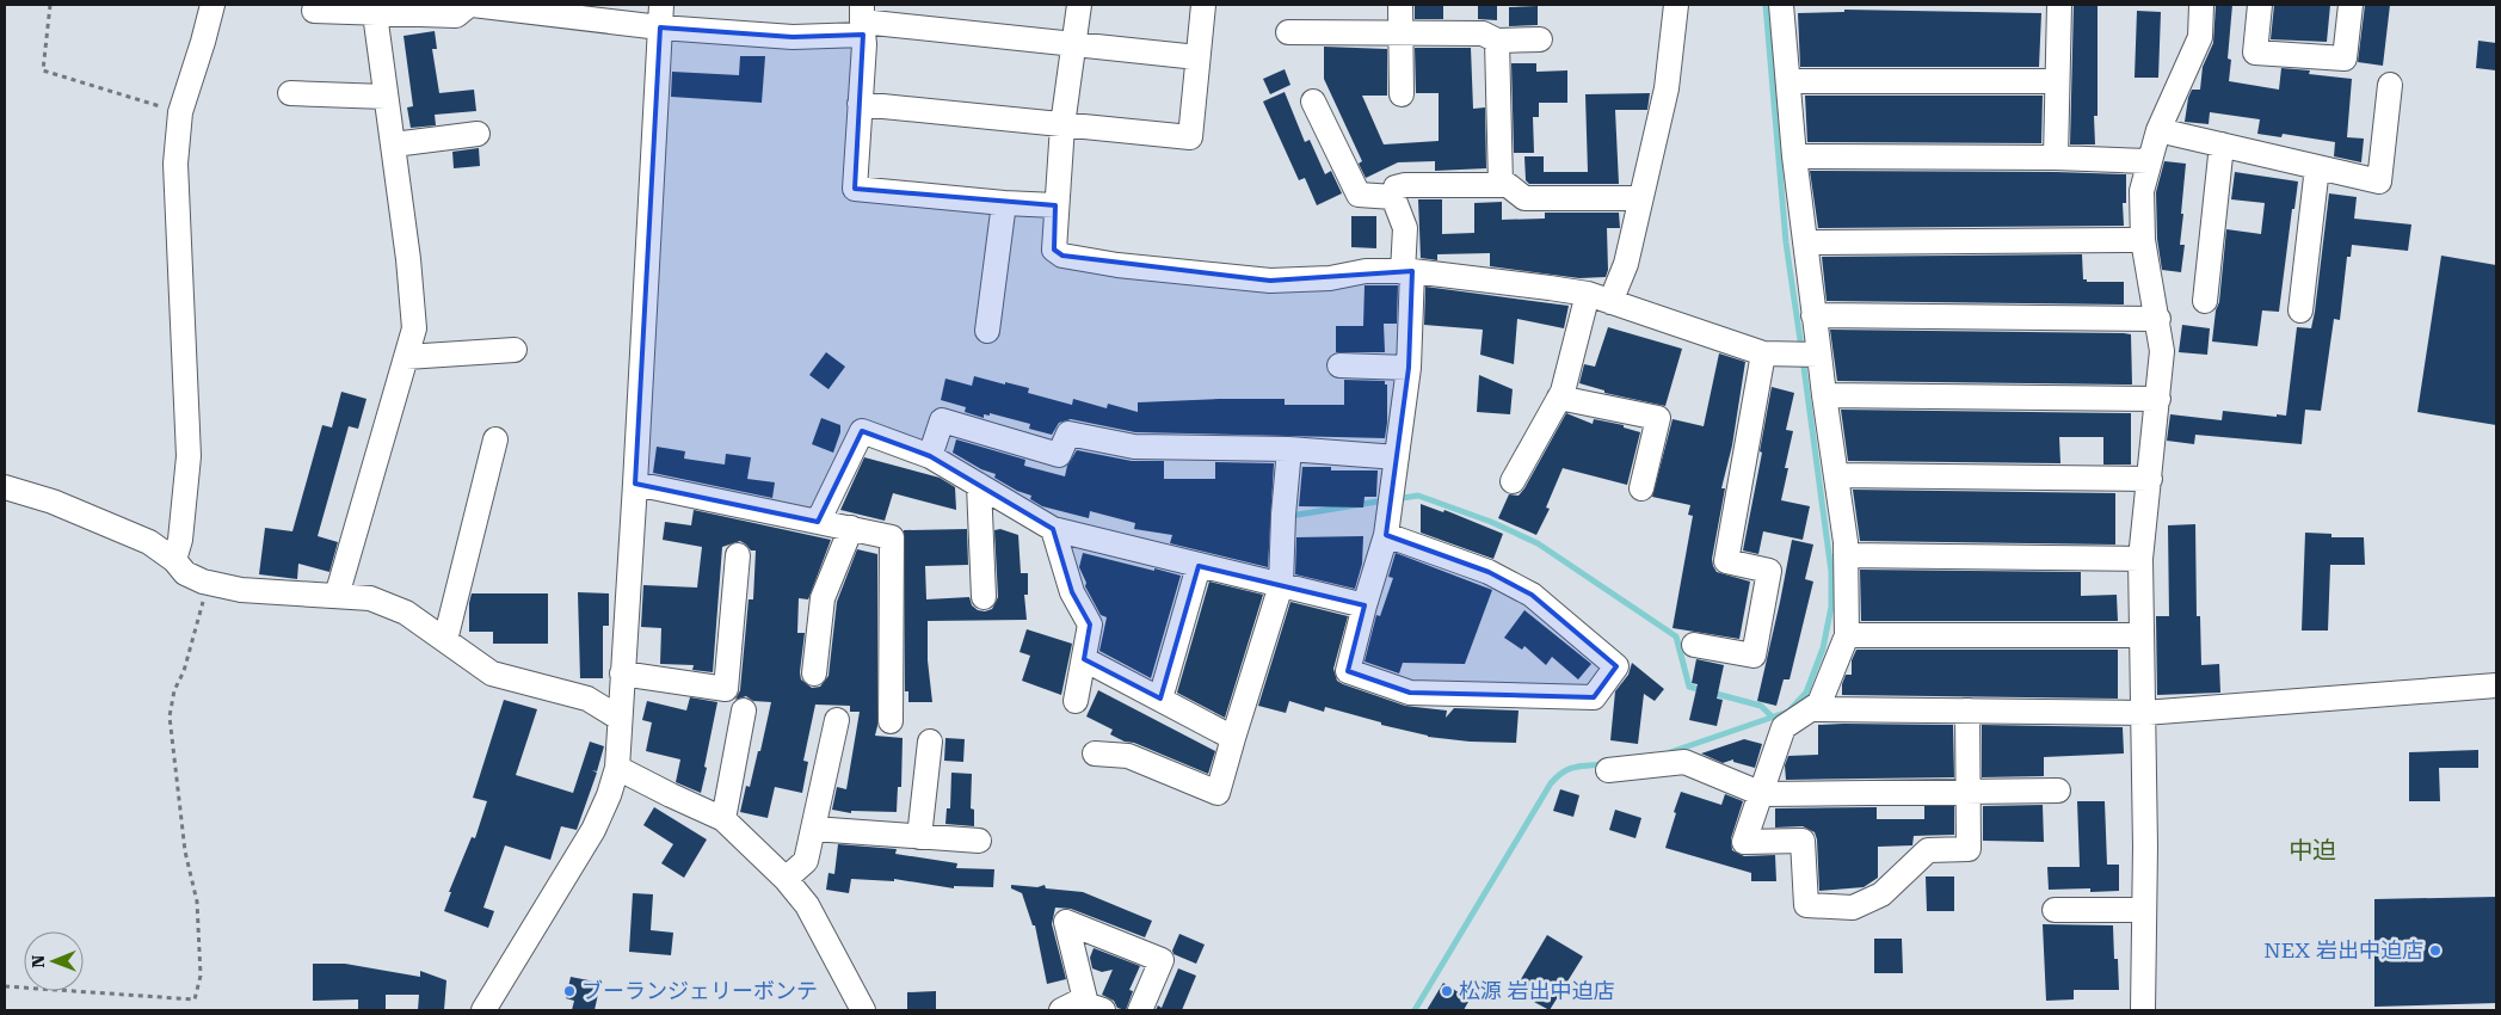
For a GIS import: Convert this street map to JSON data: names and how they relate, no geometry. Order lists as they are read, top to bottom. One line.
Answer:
{"districts":["中迫"],"places":["NEX 岩出中迫店","ブーランジェリーボンテ","松源 岩出中迫店"],"north":"left"}
